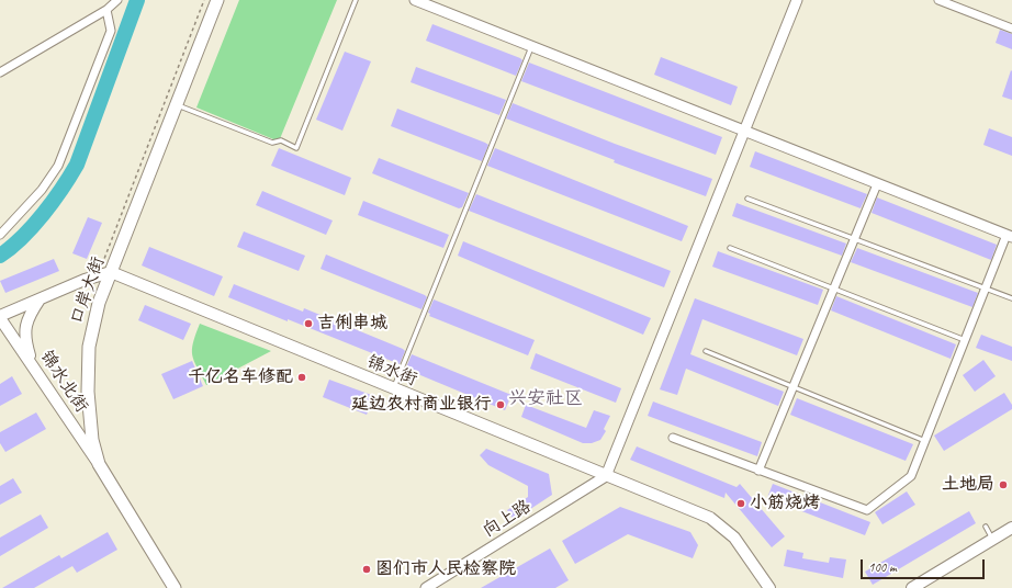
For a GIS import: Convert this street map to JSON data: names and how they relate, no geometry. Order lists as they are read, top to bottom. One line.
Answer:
{"streets":{"highway":["口岸大街"],"main road":["锦水街","锦水北街"],"street":["向上路"]},"crossings":[["口岸大街","锦水街"],["口岸大街","锦水北街"],["锦水街","向上路"]],"districts":["兴安社区"],"places":["吉俐串城","千亿名车修配","延边农村商业银行","土地局","小筋烧烤","图们市人民检察院"],"scale_bar":"100 m"}
